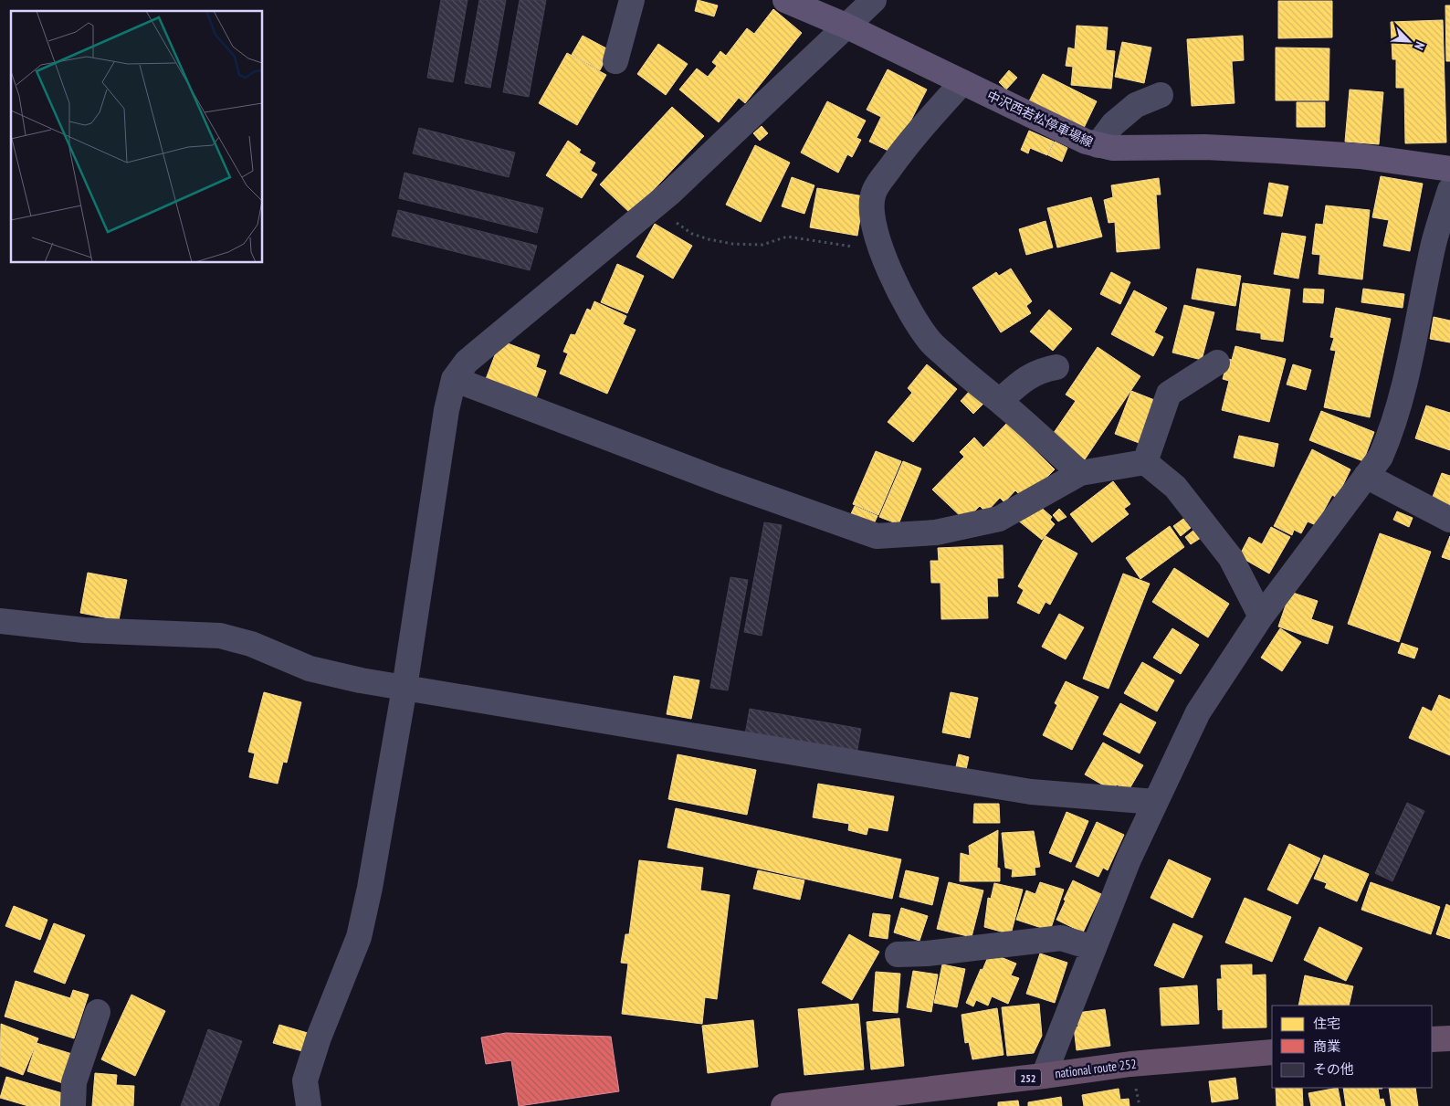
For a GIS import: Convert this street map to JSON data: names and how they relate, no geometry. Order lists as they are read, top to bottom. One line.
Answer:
{"streets":{"highway":["national route 252","252"],"main road":["中沢西若松停車場線"]},"legend":["住宅","商業","その他"],"north":"bottom right"}
